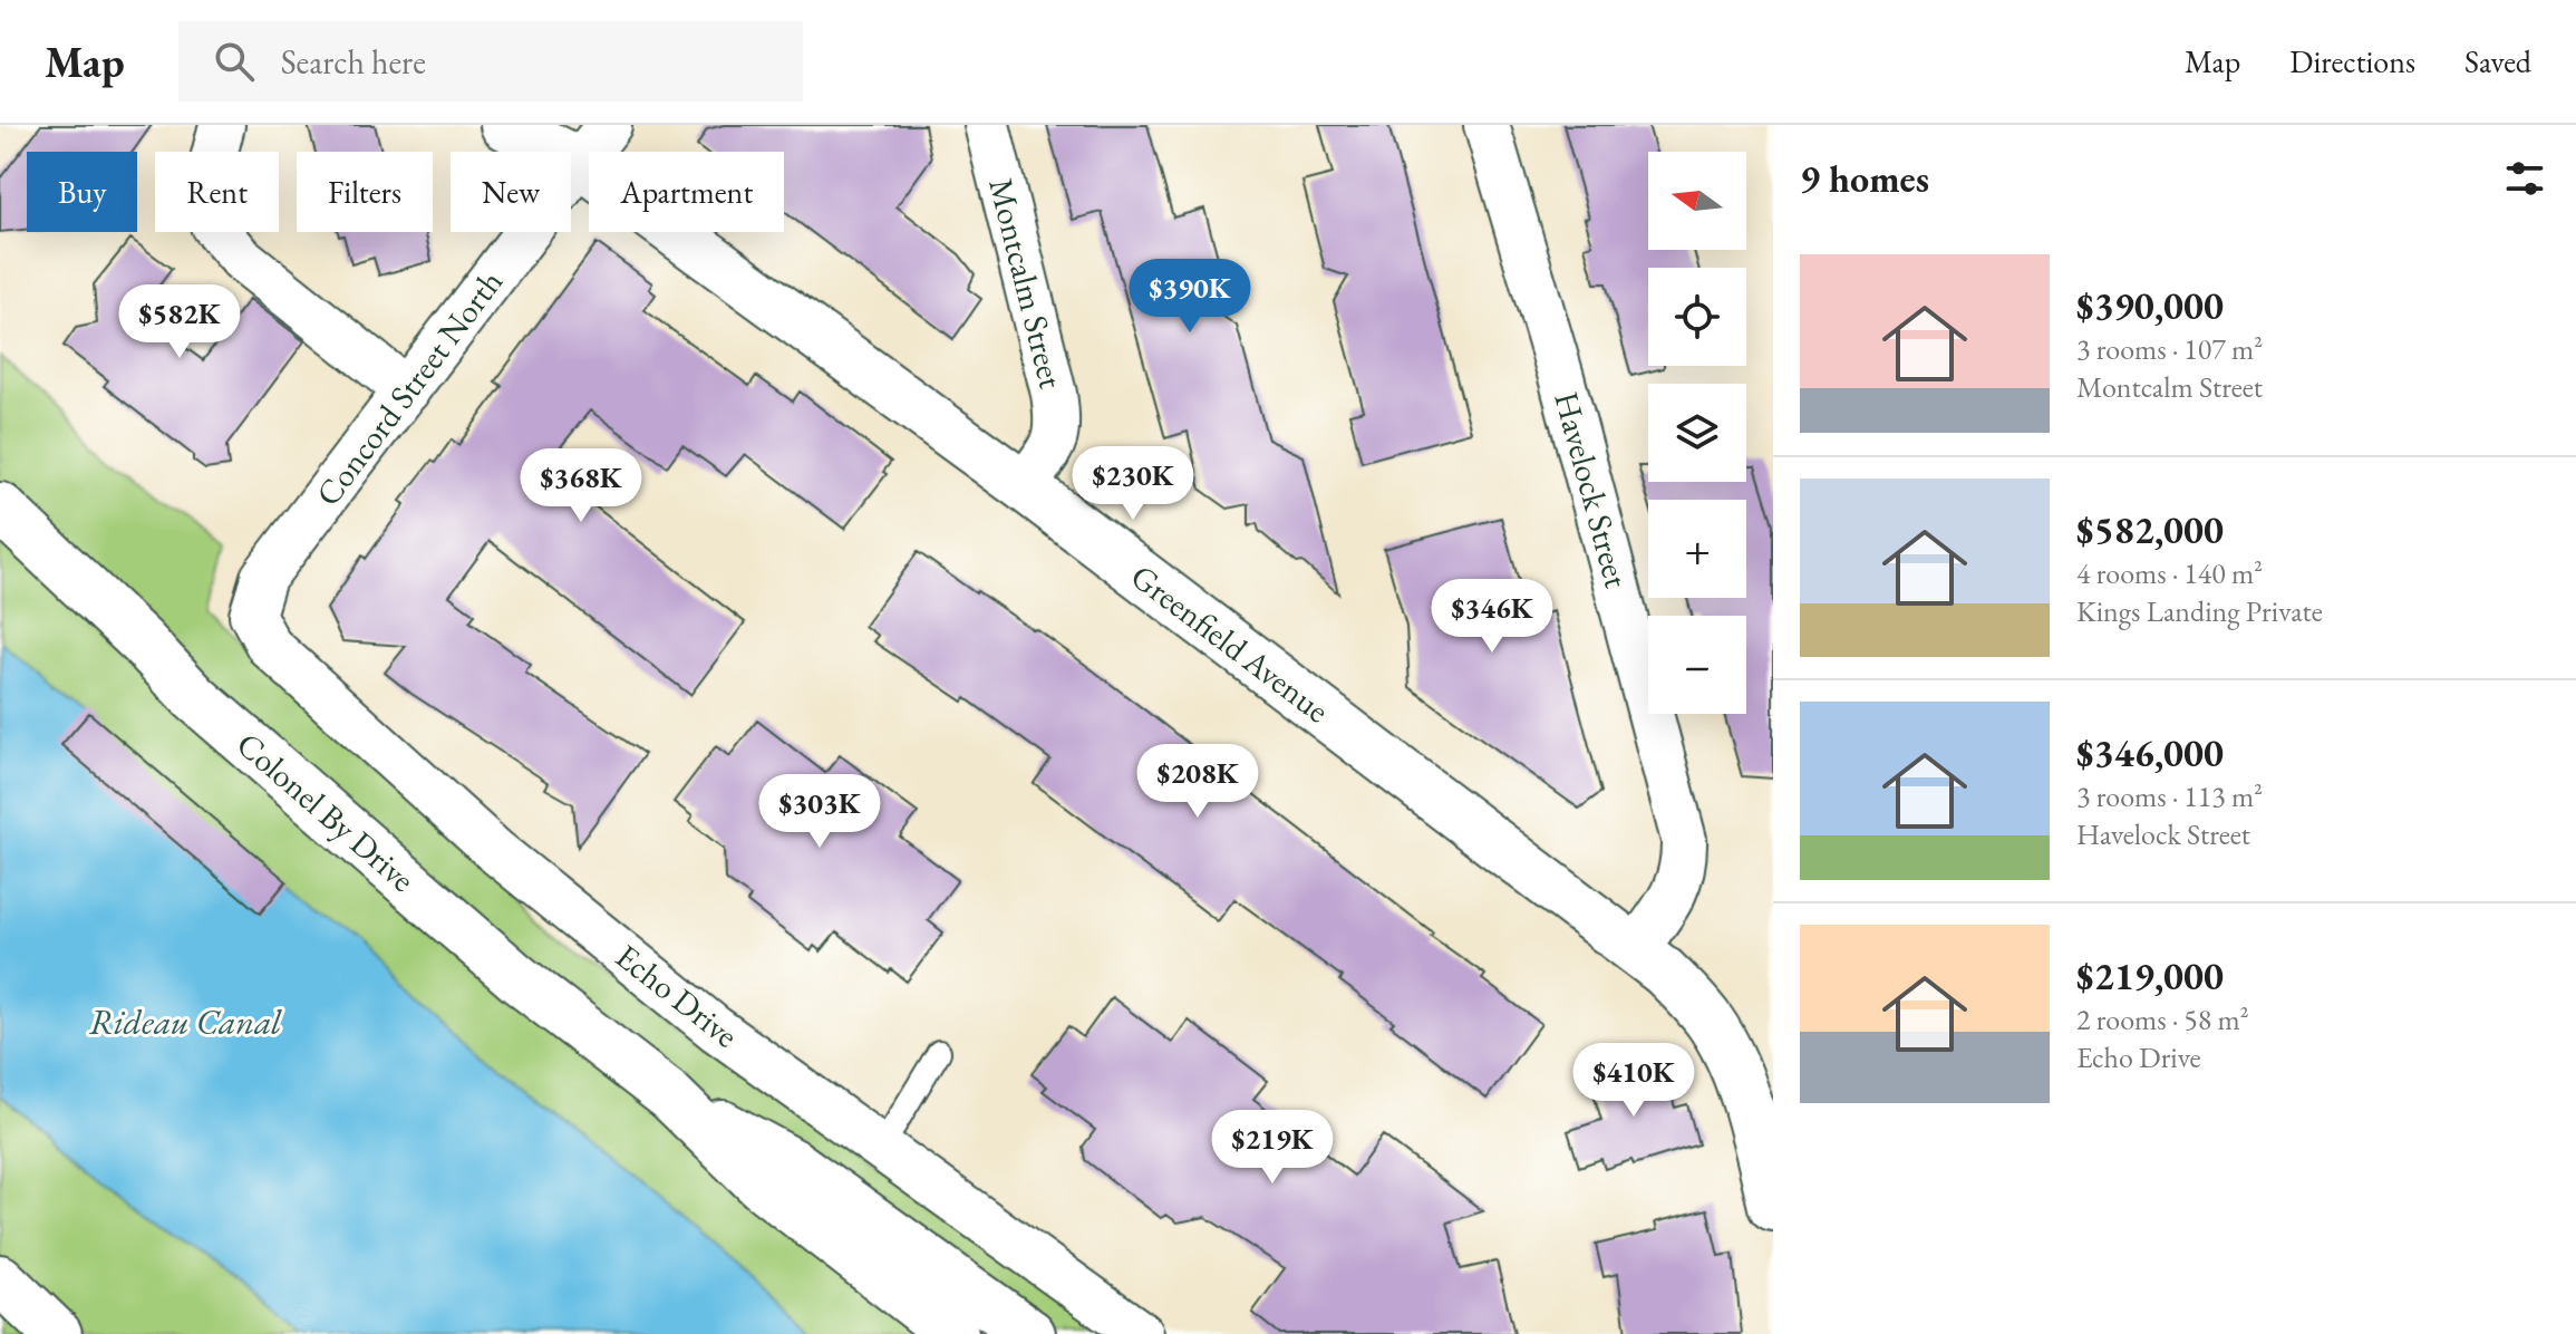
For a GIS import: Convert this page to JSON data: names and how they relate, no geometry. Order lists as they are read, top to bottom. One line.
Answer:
{"streets":{"main road":["Greenfield Avenue","Colonel By Drive"],"street":["Montcalm Street","Concord Street North","Havelock Street","Echo Drive"]},"crossings":[["Montcalm Street","Greenfield Avenue"],["Concord Street North","Greenfield Avenue"],["Concord Street North","Echo Drive"],["Havelock Street","Greenfield Avenue"]],"water":["Rideau Canal"],"north":"left","page":{"header":"Map","search":"Search here","nav":["Map","Directions","Saved"],"heading":"9 homes","map_buttons":["+","−"],"chip":["Buy","Rent","Filters","New","Apartment"],"list":[{"name":"$390,000","note":"3 rooms · 107 m² · Montcalm Street"},{"name":"$582,000","note":"4 rooms · 140 m² · Kings Landing Private"},{"name":"$346,000","note":"3 rooms · 113 m² · Havelock Street"},{"name":"$219,000","note":"2 rooms · 58 m² · Echo Drive"}],"price":["$390K","$582K","$230K","$368K","$346K","$208K","$303K","$410K","$219K"]}}
